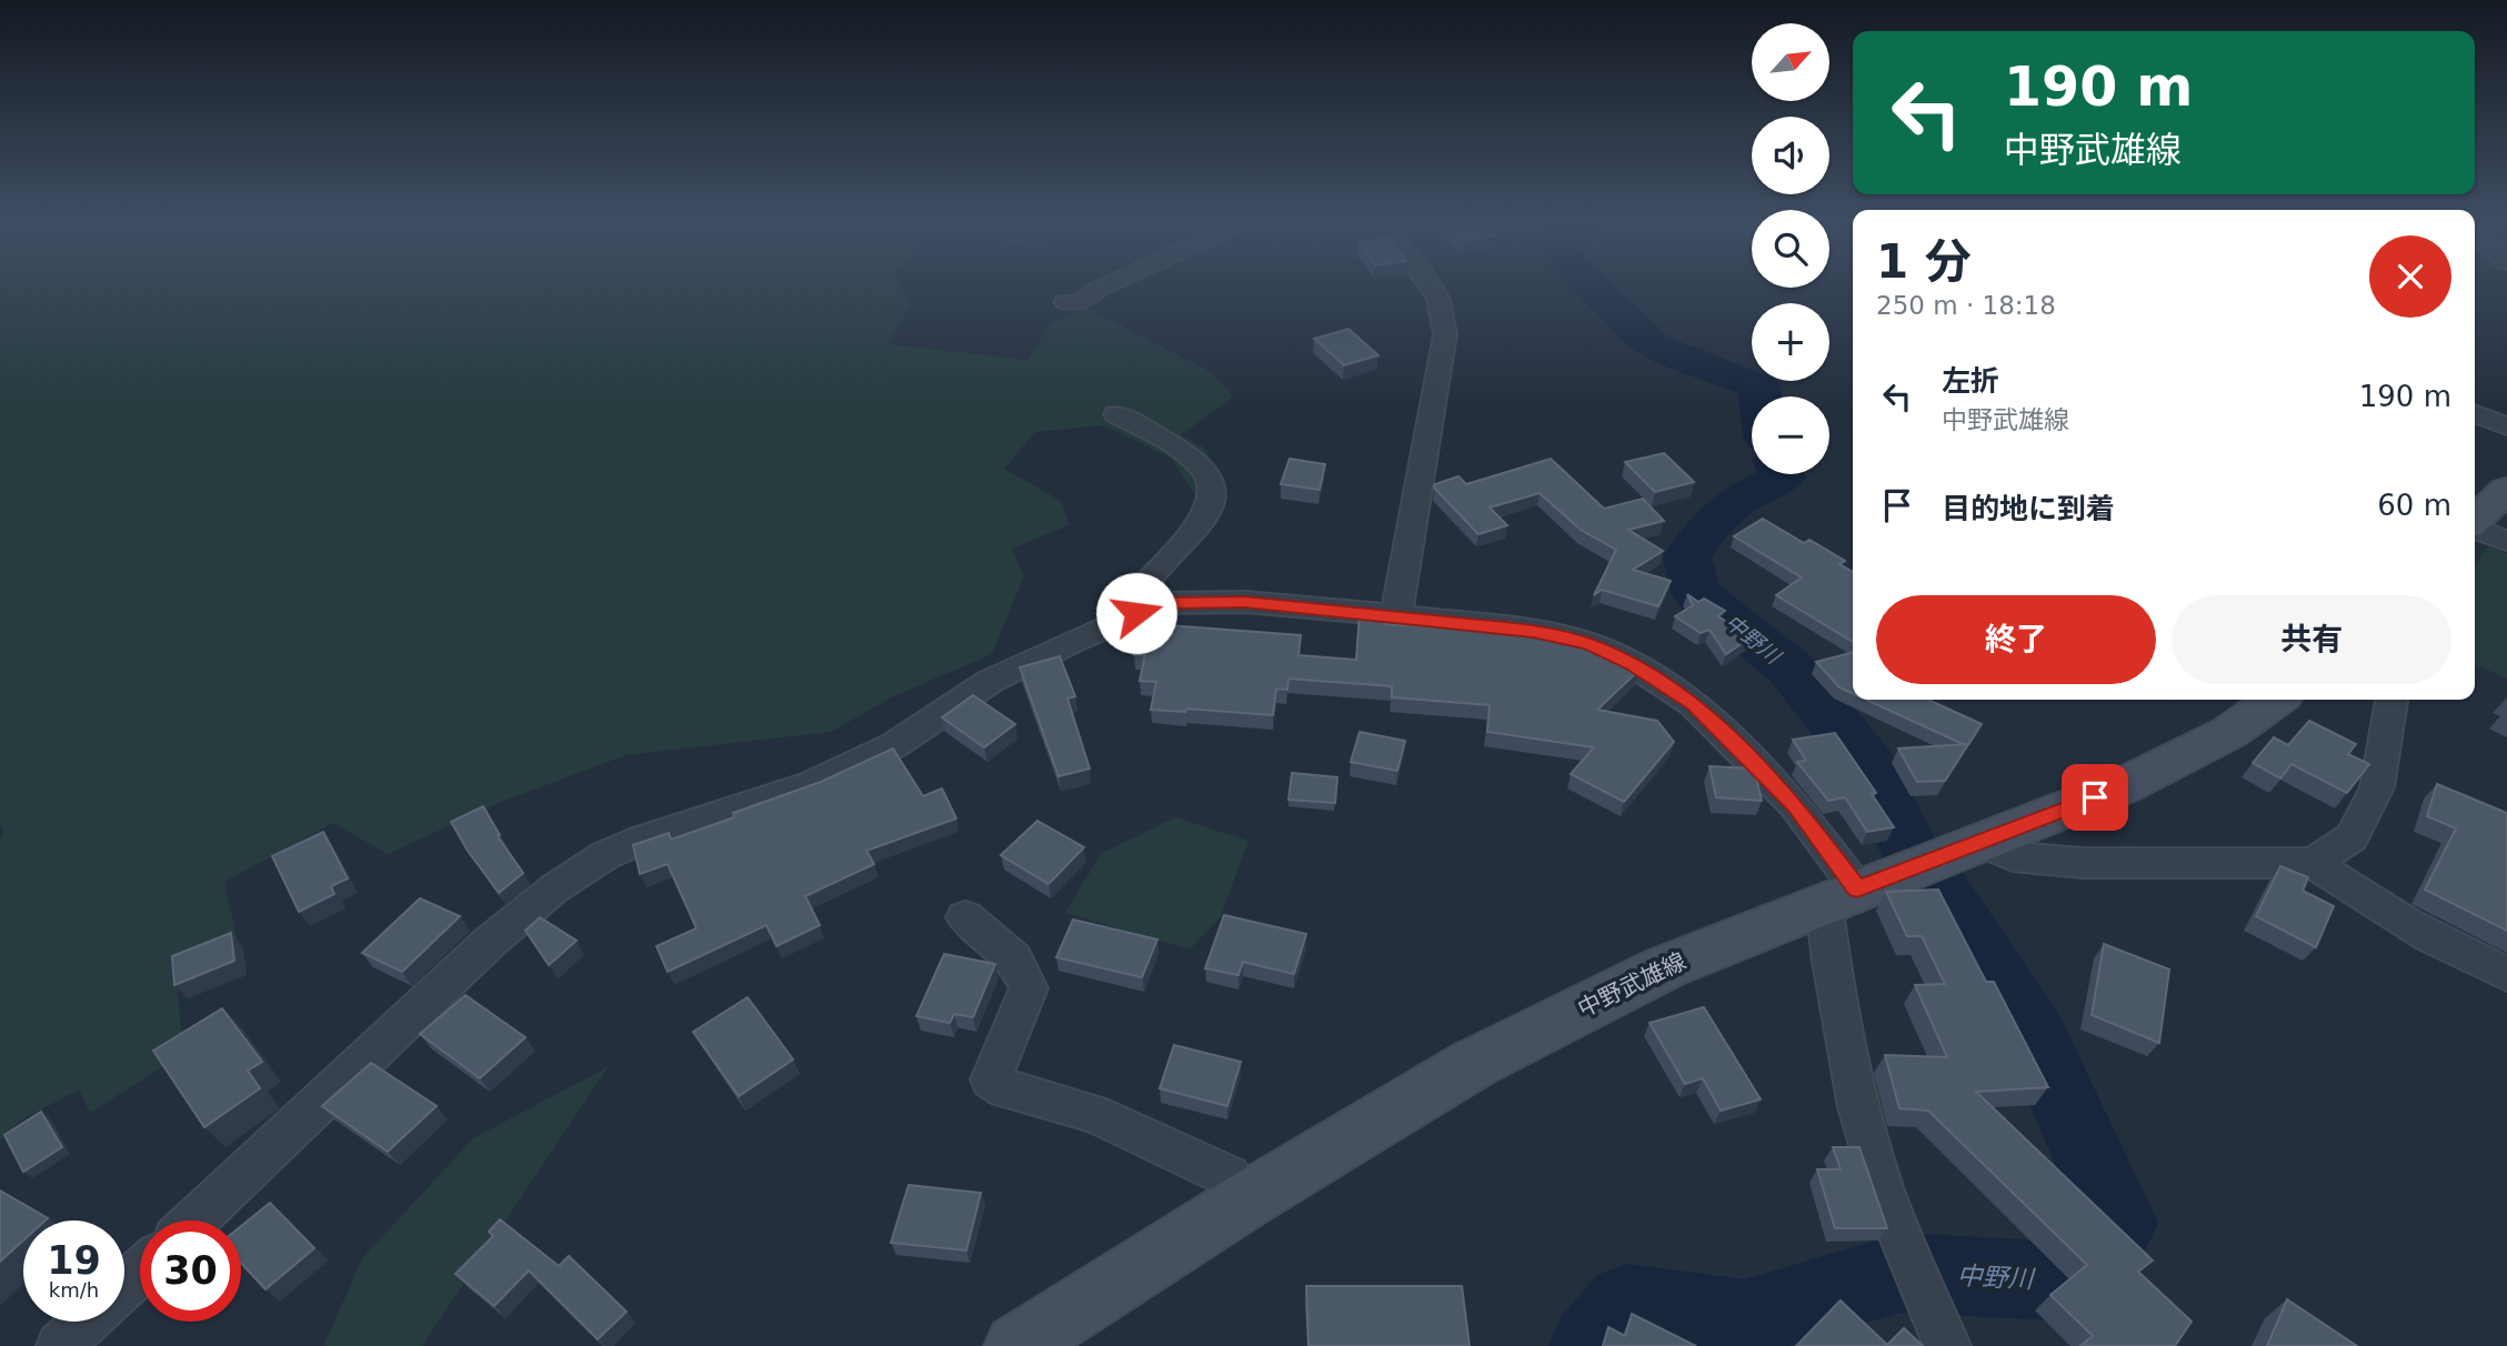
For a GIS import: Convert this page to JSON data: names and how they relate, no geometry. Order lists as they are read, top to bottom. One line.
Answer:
{"streets":{"main road":["中野武雄線"]},"water":["中野川"],"north":"top right","page":{"map_buttons":["+","−"],"turn":["190 m","中野武雄線"],"heading":["1 分","250 m · 18:18"],"list":[{"name":"左折","note":"中野武雄線","value":"190 m"},{"name":"目的地に到着","value":"60 m"}],"buttons":["終了","共有"],"speed":"19 km/h","limit":"30"}}
